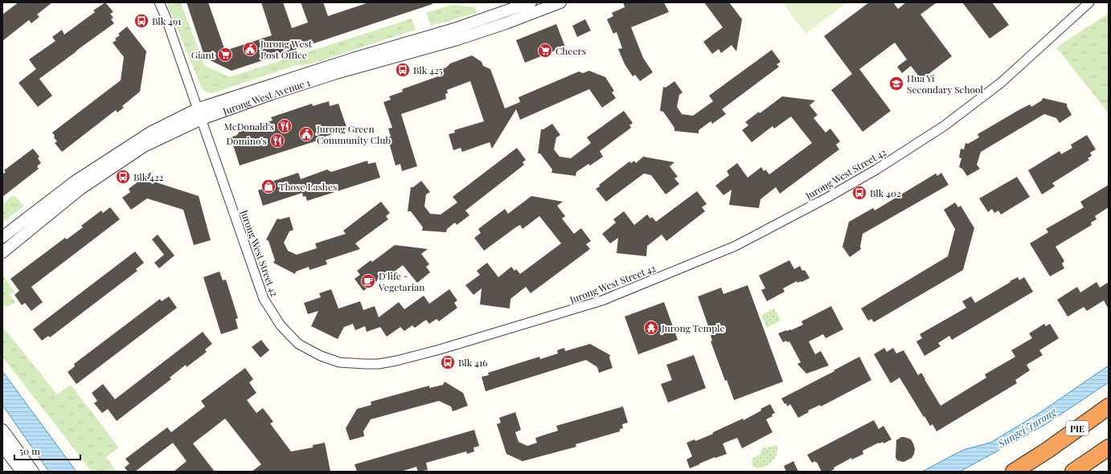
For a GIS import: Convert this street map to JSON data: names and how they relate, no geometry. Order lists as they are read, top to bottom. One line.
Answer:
{"streets":{"highway":["PIE"],"street":["Jurong West Avenue 1","Jurong West Street 42"]},"crossings":[["Jurong West Avenue 1","Jurong West Street 42"]],"water":["Sungei Jurong"],"places":{"bus stop":["Blk 491","Blk 425","Blk 422","Blk 402","Blk 416"],"public building":["Jurong West Post Office","Jurong Green Community Club"],"supermarket":["Cheers","Giant"],"school or university":["Hua Yi Secondary School"],"restaurant":["McDonald's","Domino's"],"shop":["Those Lashes"],"cafe":["D'life - Vegetarian"],"temple":["Jurong Temple"]},"scale_bar":"50 m"}
